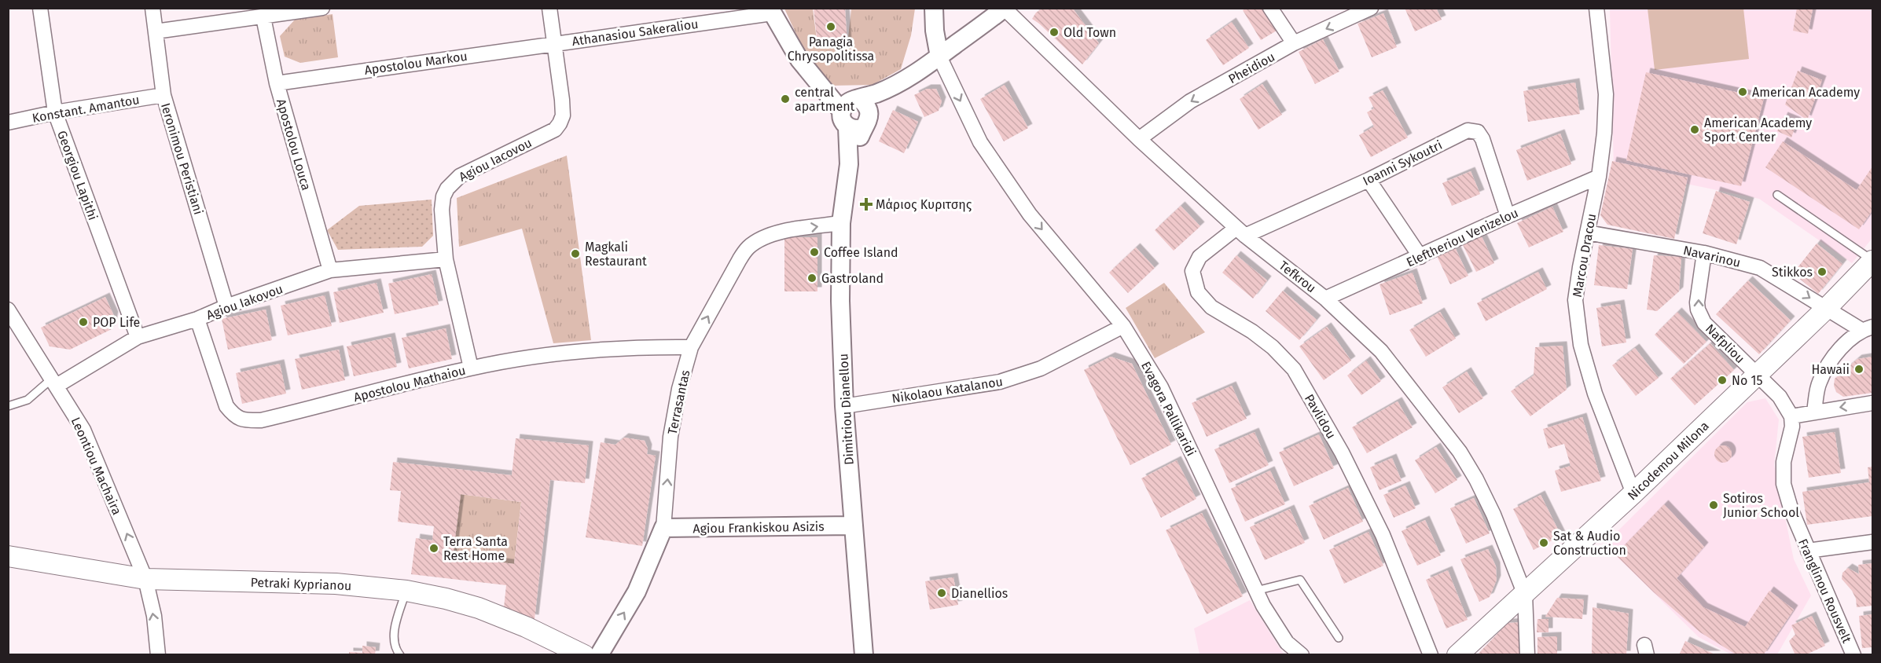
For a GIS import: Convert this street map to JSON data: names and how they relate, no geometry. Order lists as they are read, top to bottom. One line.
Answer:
{"streets":{"main road":["Nicodemou Milona","Petraki Kyprianou"],"street":["Athanasiou Sakeraliou","Apostolou Markou","Pheidiou","Konstant. Amantou","Apostolou Louca","Ieronimou Peristiani","Agiou Iacovou","Ioanni Sykoutri","Georgiou Lapithi","Eleftheriou Venizelou","Marcou Dracou","Navarinou","Tefkrou","Agiou Iakovou","Nafpliou","Apostolou Mathaiou","Nikolaou Katalanou","Terrasantas","Evagora Pallikaridi","Dimitriou Dianellou","Pavlidou","Leontiou Machaira","Agiou Frankiskou Asizis","Franglinou Rousvelt"]},"crossings":[["Athanasiou Sakeraliou","Apostolou Markou"],["Athanasiou Sakeraliou","Agiou Iacovou"],["Apostolou Markou","Apostolou Louca"],["Pheidiou","Tefkrou"],["Konstant. Amantou","Ieronimou Peristiani"],["Konstant. Amantou","Georgiou Lapithi"],["Apostolou Louca","Agiou Iakovou"],["Ieronimou Peristiani","Agiou Iakovou"],["Agiou Iacovou","Agiou Iakovou"],["Agiou Iacovou","Apostolou Mathaiou"],["Ioanni Sykoutri","Eleftheriou Venizelou"],["Ioanni Sykoutri","Tefkrou"],["Ioanni Sykoutri","Pavlidou"],["Georgiou Lapithi","Agiou Iakovou"],["Eleftheriou Venizelou","Marcou Dracou"],["Eleftheriou Venizelou","Tefkrou"],["Marcou Dracou","Navarinou"],["Marcou Dracou","Nicodemou Milona"],["Navarinou","Nafpliou"],["Navarinou","Nicodemou Milona"],["Tefkrou","Pavlidou"],["Tefkrou","Nicodemou Milona"],["Agiou Iakovou","Apostolou Mathaiou"],["Agiou Iakovou","Leontiou Machaira"],["Nafpliou","Nicodemou Milona"],["Nafpliou","Franglinou Rousvelt"],["Apostolou Mathaiou","Terrasantas"],["Nikolaou Katalanou","Evagora Pallikaridi"],["Nikolaou Katalanou","Dimitriou Dianellou"],["Terrasantas","Dimitriou Dianellou"],["Terrasantas","Agiou Frankiskou Asizis"],["Dimitriou Dianellou","Agiou Frankiskou Asizis"],["Leontiou Machaira","Petraki Kyprianou"]],"one_way":["Pheidiou","Navarinou","Nafpliou","Terrasantas","Evagora Pallikaridi","Leontiou Machaira"],"places":{"other":["Panagia Chrysopolitissa","Old Town","American Academy","central apartment","American Academy Sport Center","Coffee Island","Magkali Restaurant","Stikkos","Gastroland","POP Life","Hawaii","No 15","Sotiros Junior School","Sat & Audio Construction","Terra Santa Rest Home","Dianellios"],"health":["Μάριος Κυριτσης"]}}
